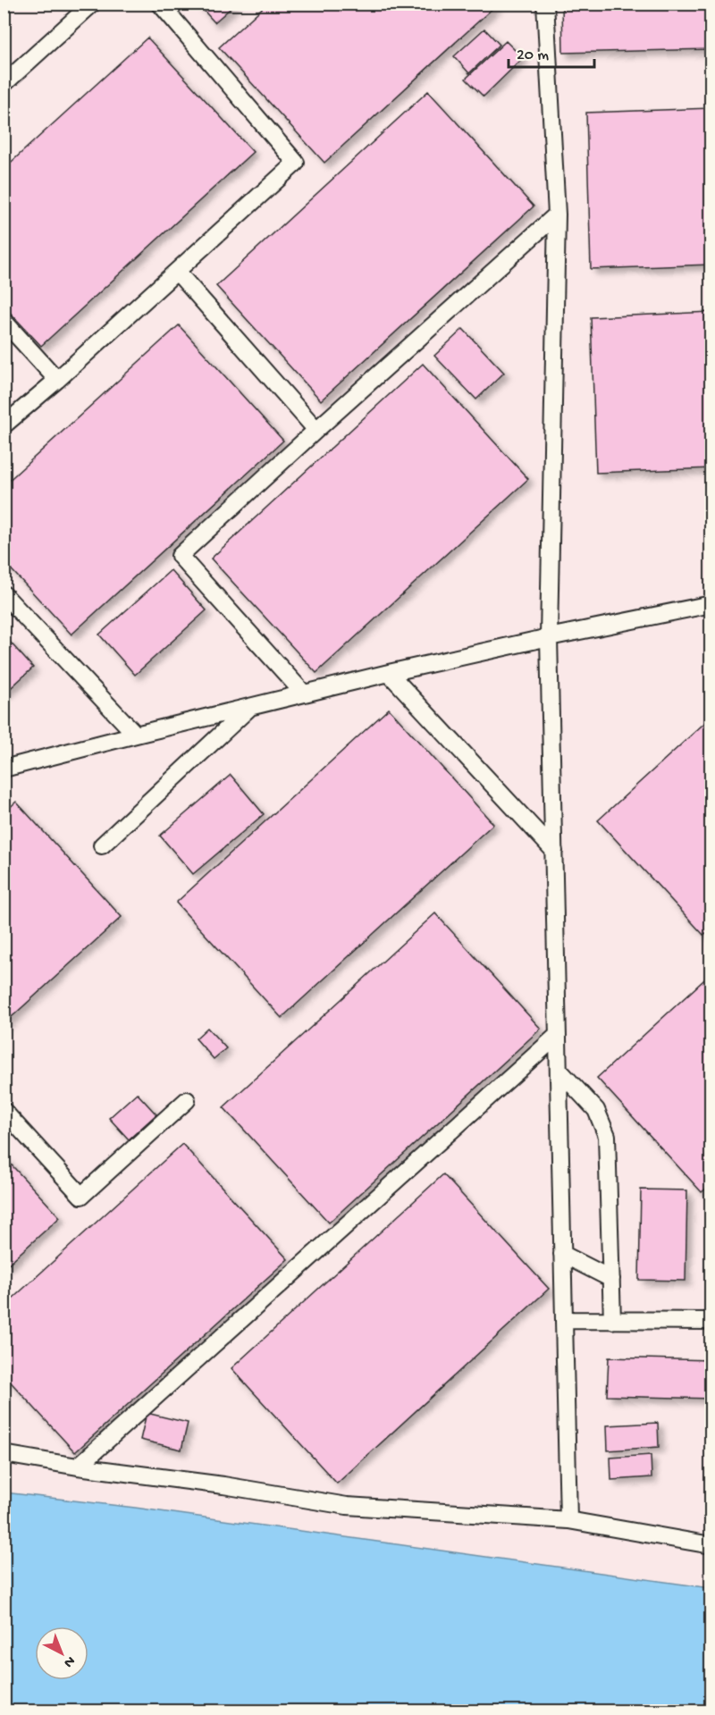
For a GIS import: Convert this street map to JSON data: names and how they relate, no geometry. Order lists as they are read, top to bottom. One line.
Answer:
{"scale_bar":"20 m","north":"bottom right"}
